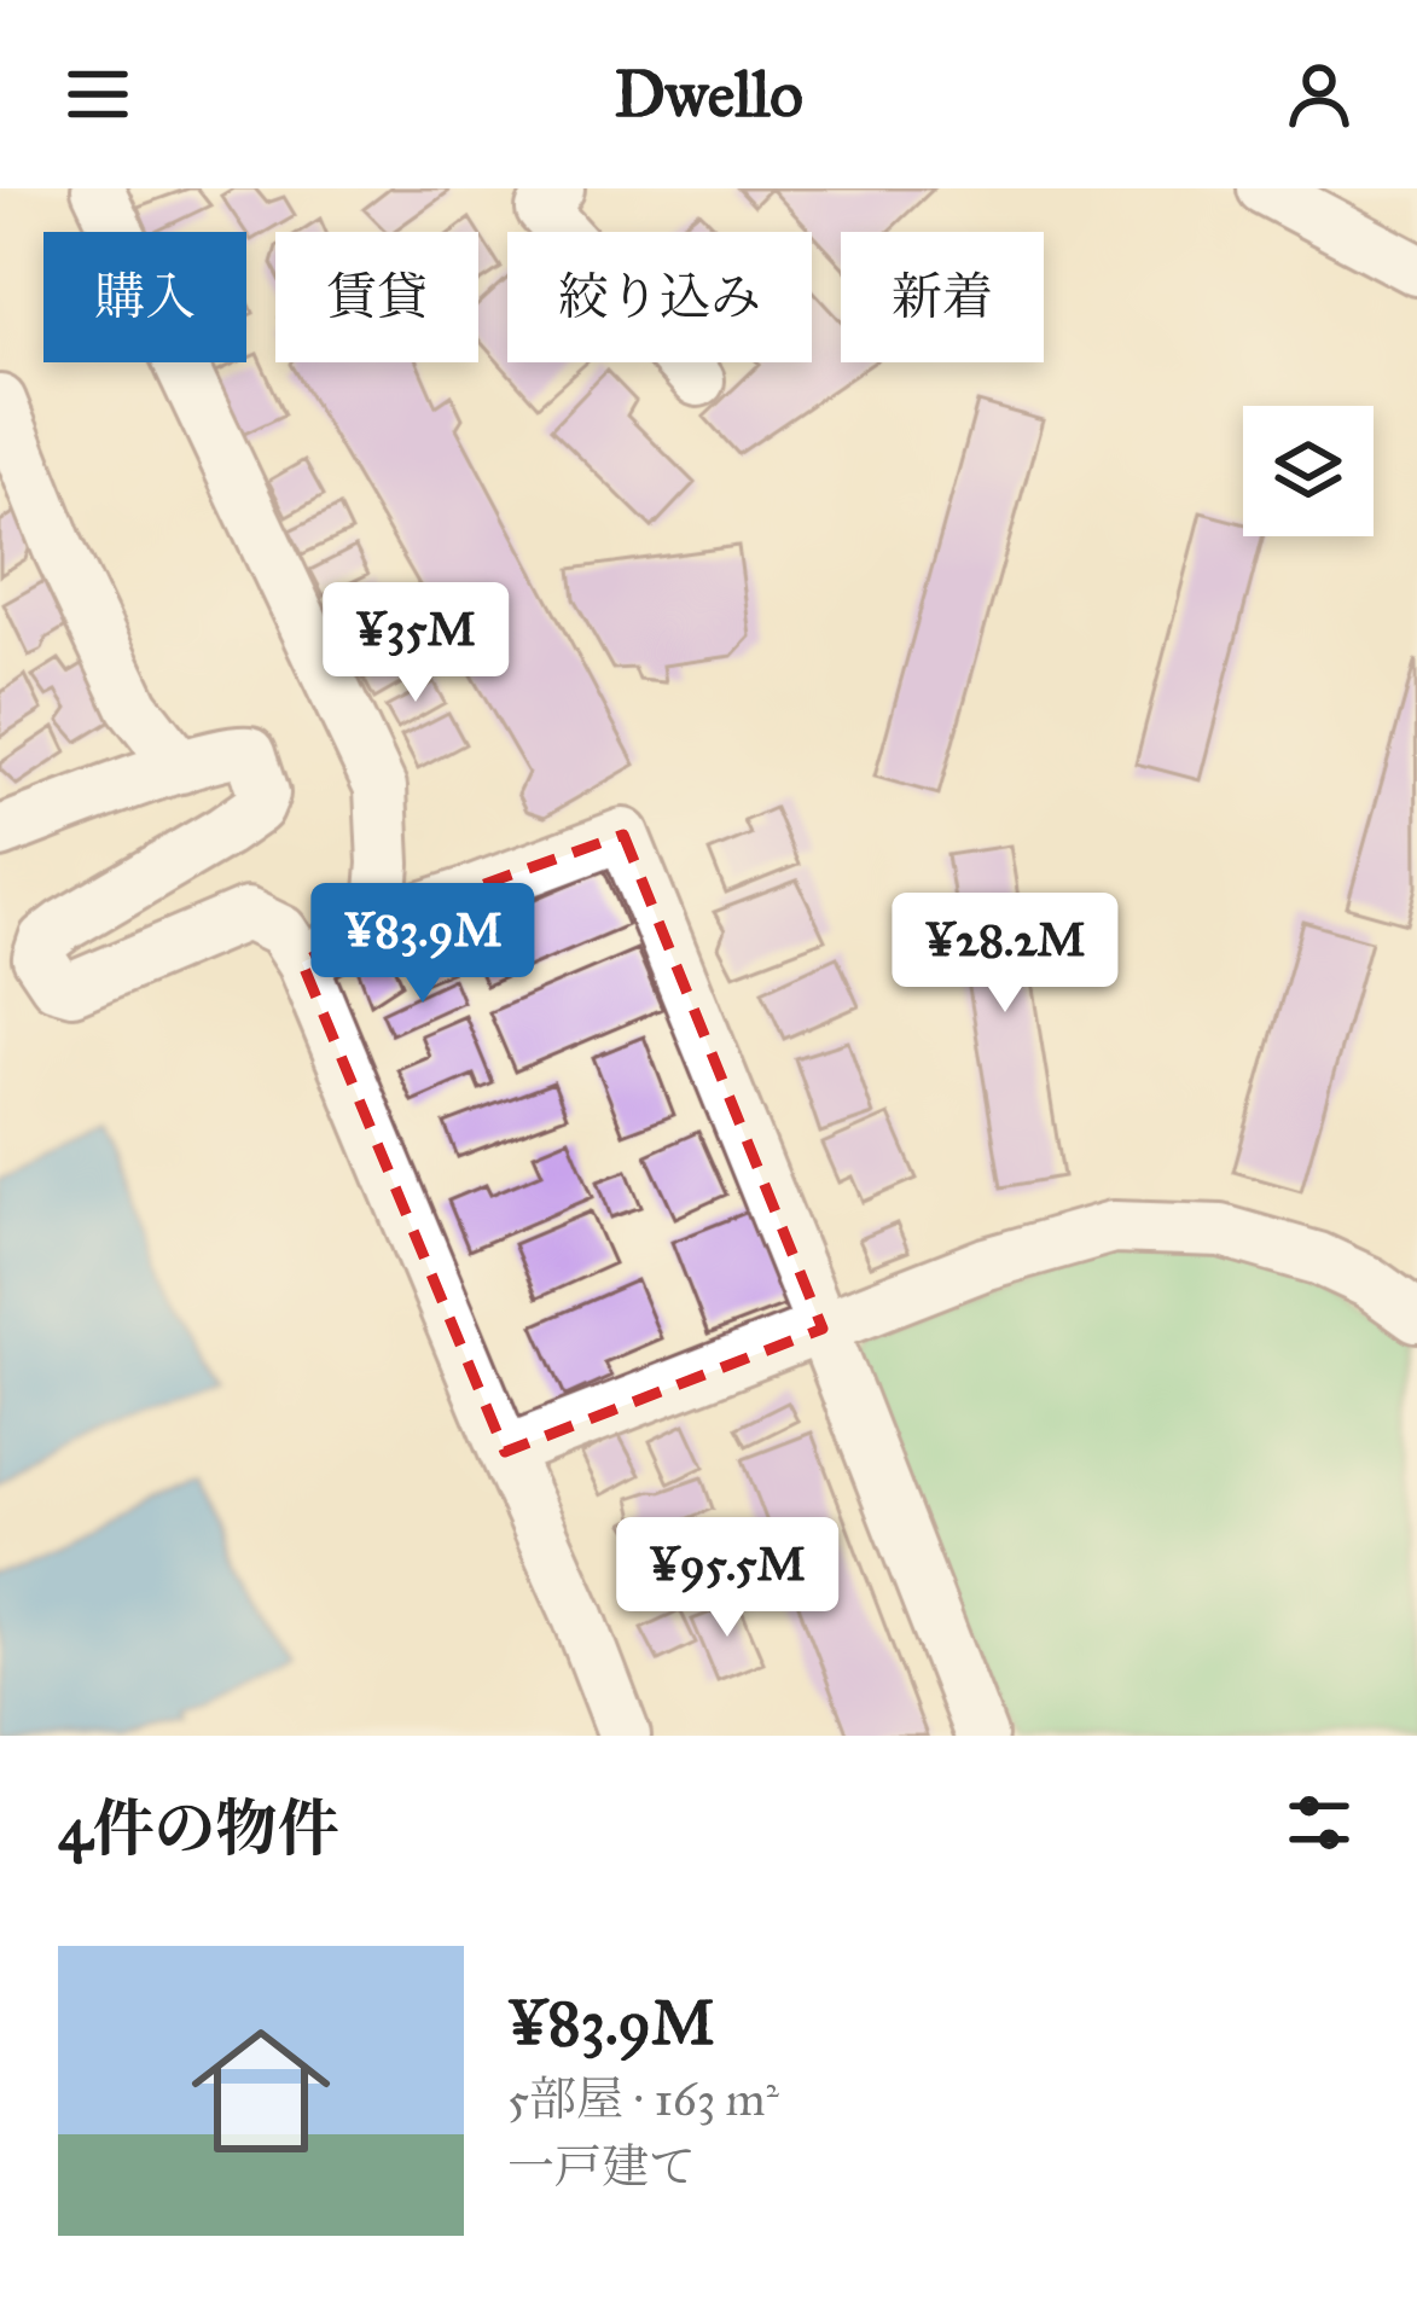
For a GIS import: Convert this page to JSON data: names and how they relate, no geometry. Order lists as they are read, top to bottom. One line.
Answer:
{"page":{"header":"Dwello","chip":["購入","賃貸","絞り込み","新着"],"price":["¥35M","¥83.9M","¥28.2M","¥95.5M"],"heading":"4件の物件","list":[{"name":"¥83.9M","note":"5部屋 · 163 m² · 一戸建て"}]}}
